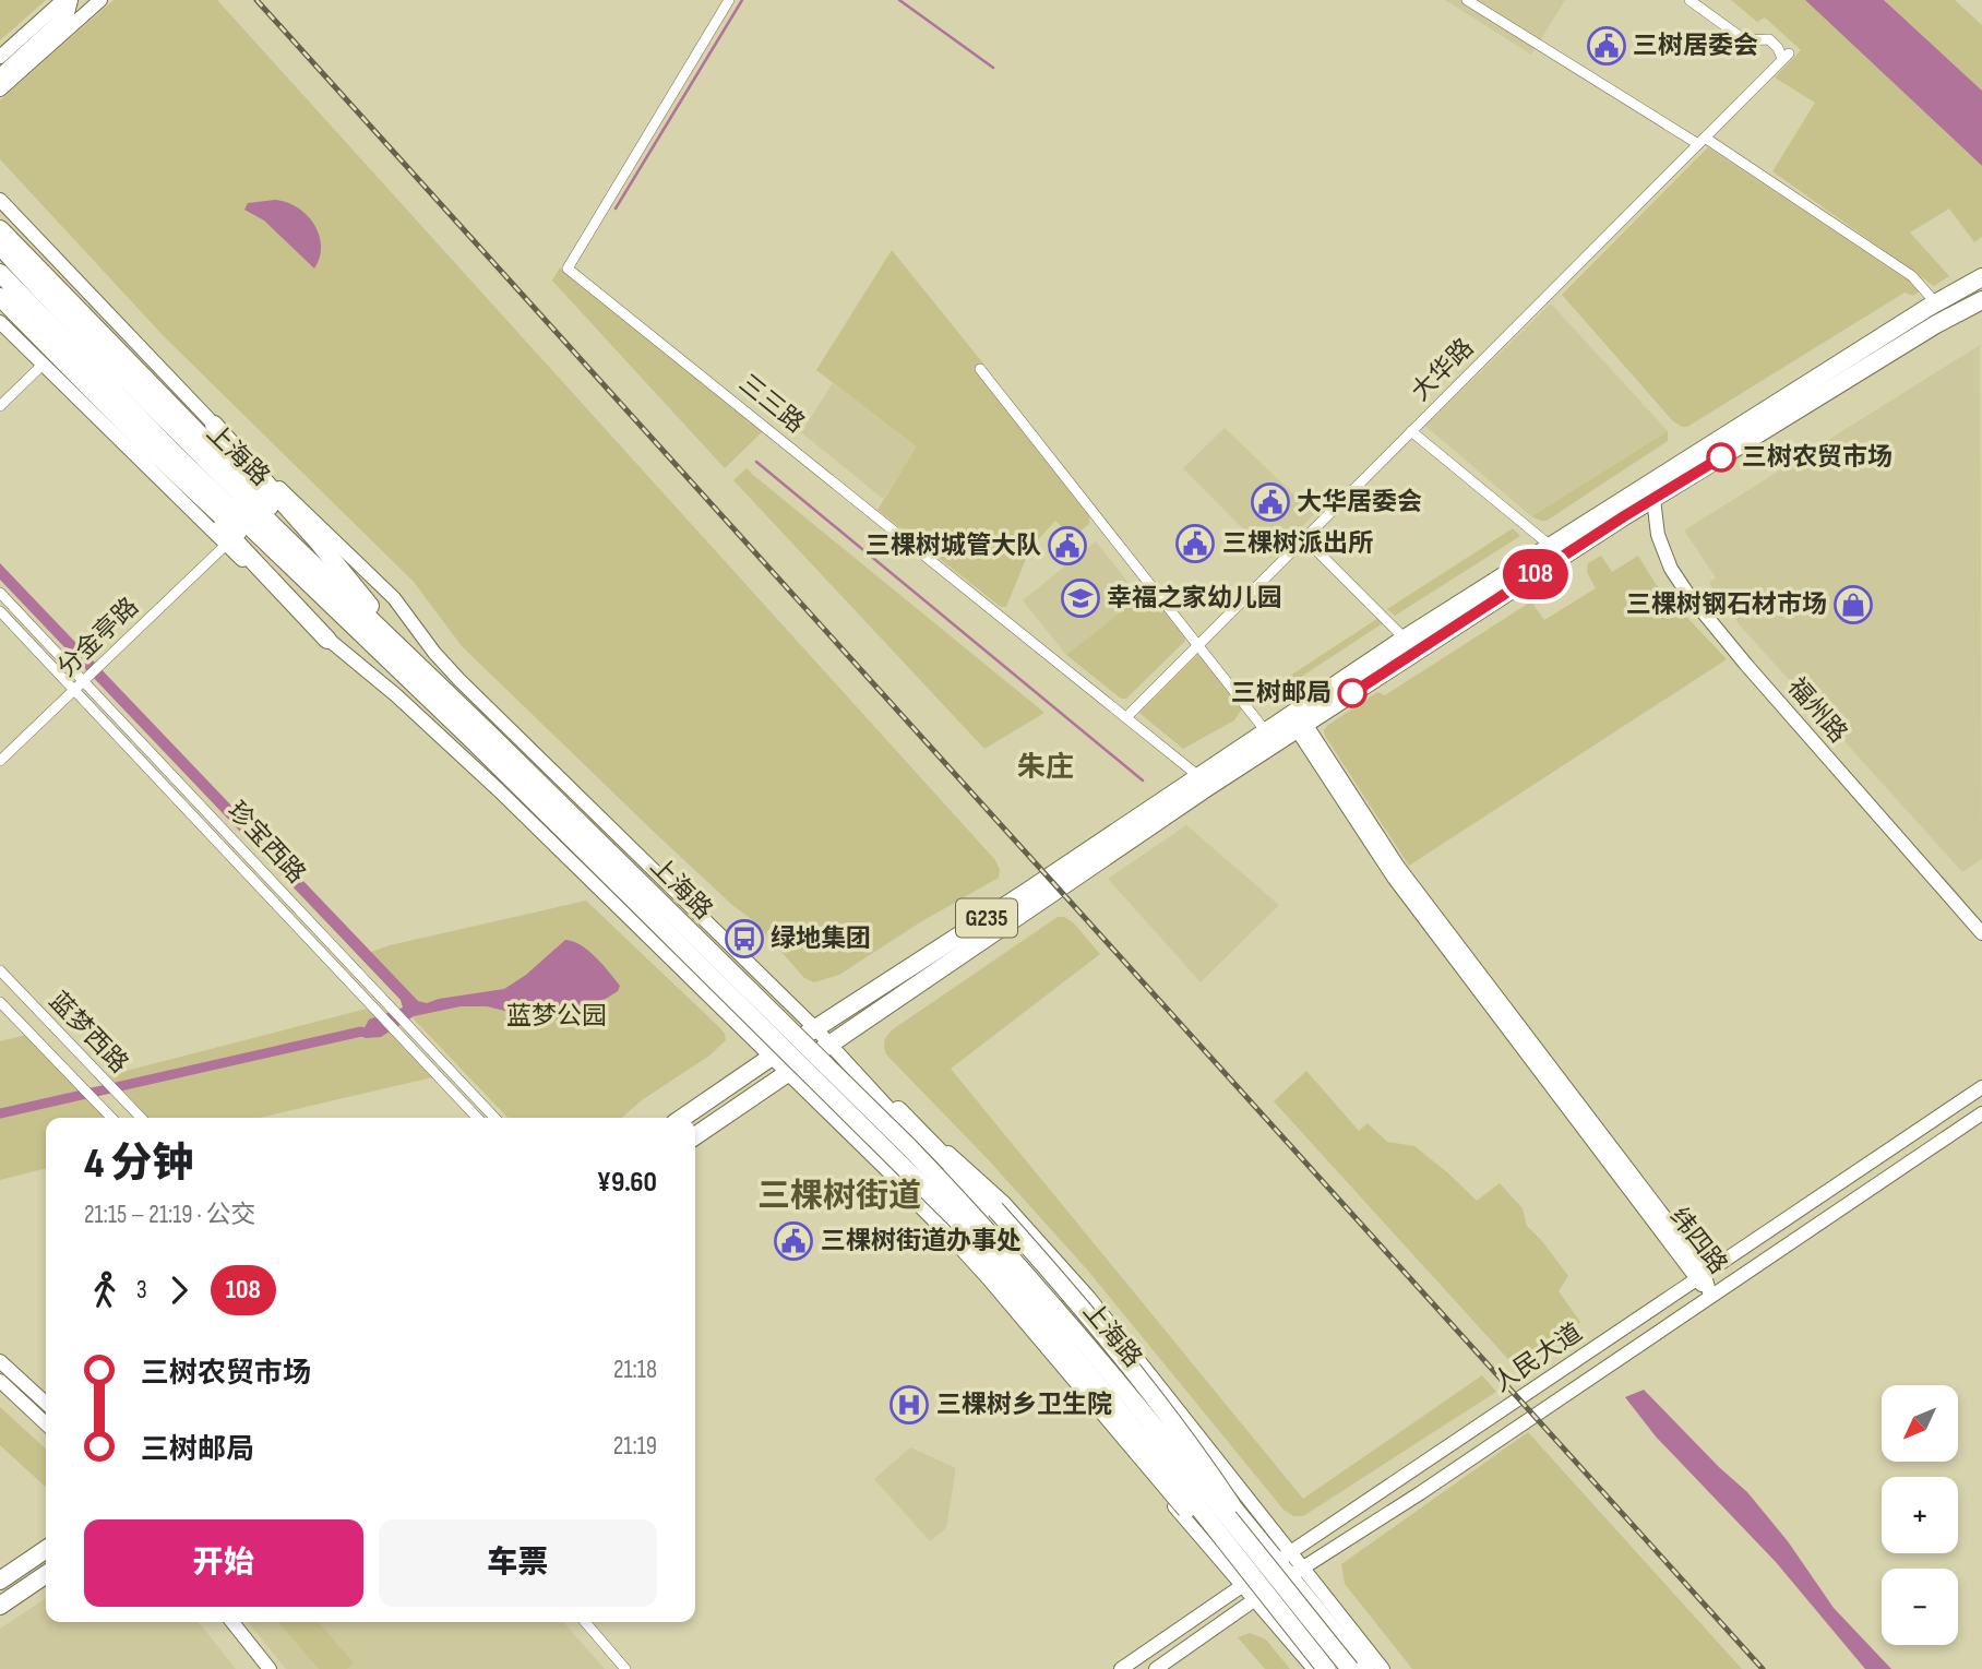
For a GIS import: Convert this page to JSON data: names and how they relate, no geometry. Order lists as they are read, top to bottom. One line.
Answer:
{"streets":{"highway":["上海路","G235"],"street":["大华路","三三路","分金亭路","福州路","珍宝西路","蓝梦西路","纬四路","人民大道"]},"crossings":[["大华路","三三路"],["上海路","G235"],["上海路","人民大道"],["分金亭路","珍宝西路"],["福州路","G235"],["G235","纬四路"],["纬四路","人民大道"]],"districts":["朱庄","三棵树街道"],"parks":["蓝梦公园"],"places":{"public building":["三树居委会","大华居委会","三棵树派出所","三棵树城管大队","三棵树街道办事处"],"other":["三树农贸市场","三树邮局"],"school or university":["幸福之家幼儿园"],"shop":["三棵树钢石材市场"],"bus stop":["绿地集团"],"hospital":["三棵树乡卫生院"]},"lines":["bus line 108"],"north":"bottom left","page":{"on_map":"108","heading":["4 分钟","21:15 – 21:19 · 公交","¥9.60"],"legs":["3","108"],"list":[{"name":"三树农贸市场","value":"21:18"},{"name":"三树邮局","value":"21:19"}],"map_buttons":["+","−"],"buttons":["开始","车票"]}}
